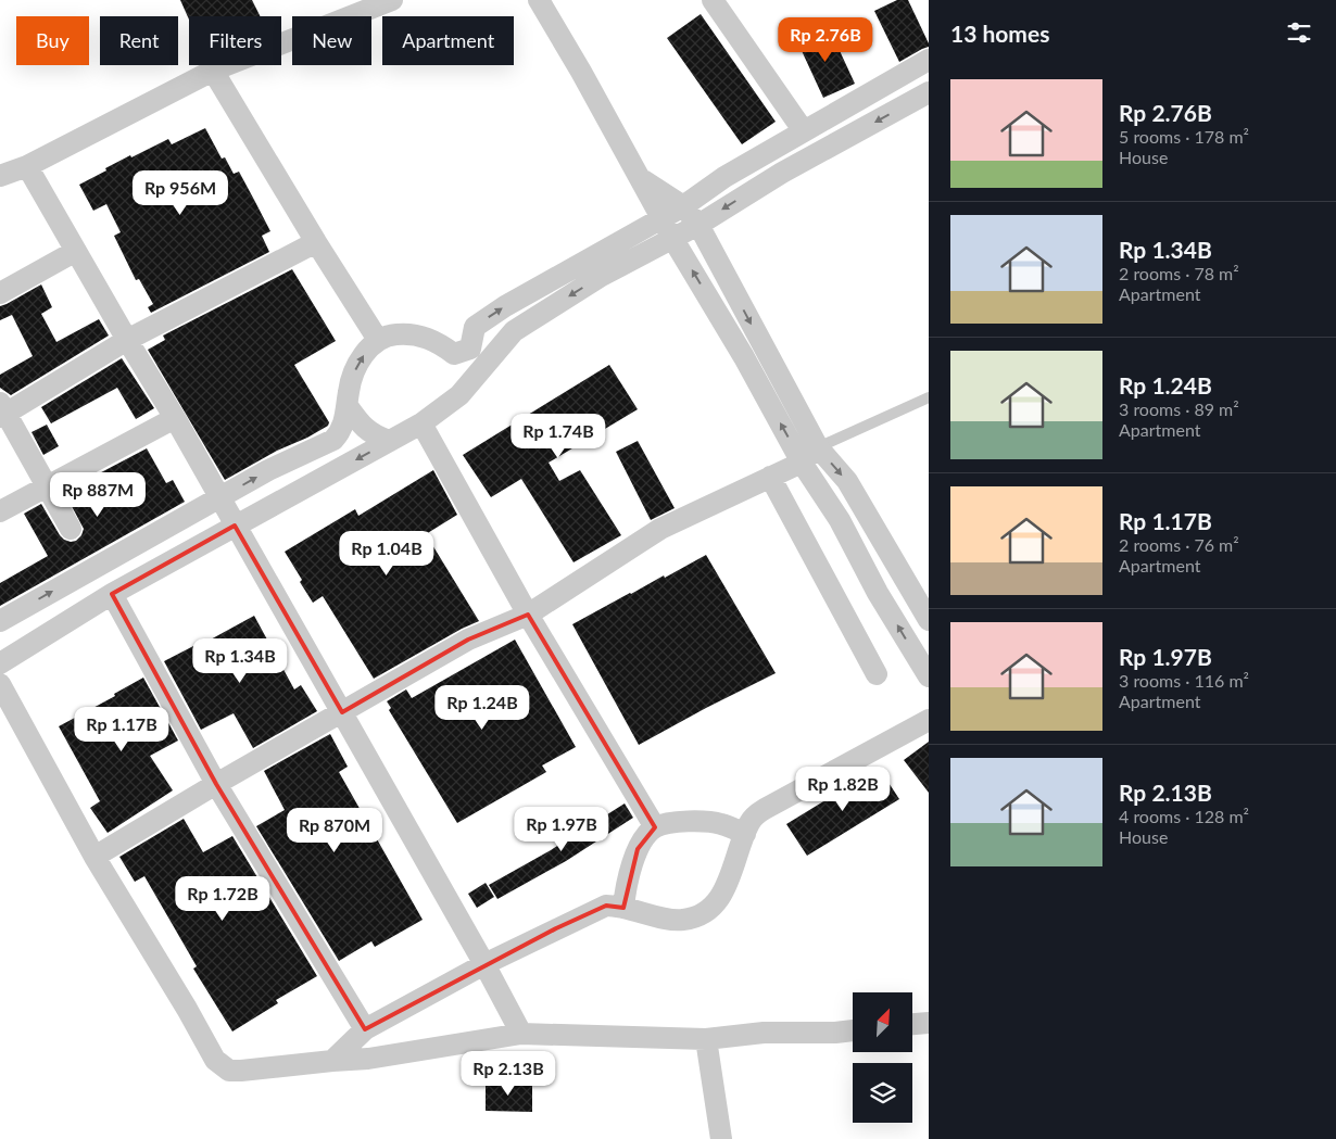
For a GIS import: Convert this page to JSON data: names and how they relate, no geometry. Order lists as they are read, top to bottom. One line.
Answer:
{"north":"top right","page":{"heading":"13 homes","chip":["Buy","Rent","Filters","New","Apartment"],"price":["Rp 2.76B","Rp 956M","Rp 1.74B","Rp 887M","Rp 1.04B","Rp 1.34B","Rp 1.24B","Rp 1.17B","Rp 1.82B","Rp 1.97B","Rp 870M","Rp 1.72B","Rp 2.13B"],"list":[{"name":"Rp 2.76B","note":"5 rooms · 178 m² · House"},{"name":"Rp 1.34B","note":"2 rooms · 78 m² · Apartment"},{"name":"Rp 1.24B","note":"3 rooms · 89 m² · Apartment"},{"name":"Rp 1.17B","note":"2 rooms · 76 m² · Apartment"},{"name":"Rp 1.97B","note":"3 rooms · 116 m² · Apartment"},{"name":"Rp 2.13B","note":"4 rooms · 128 m² · House"}]}}
